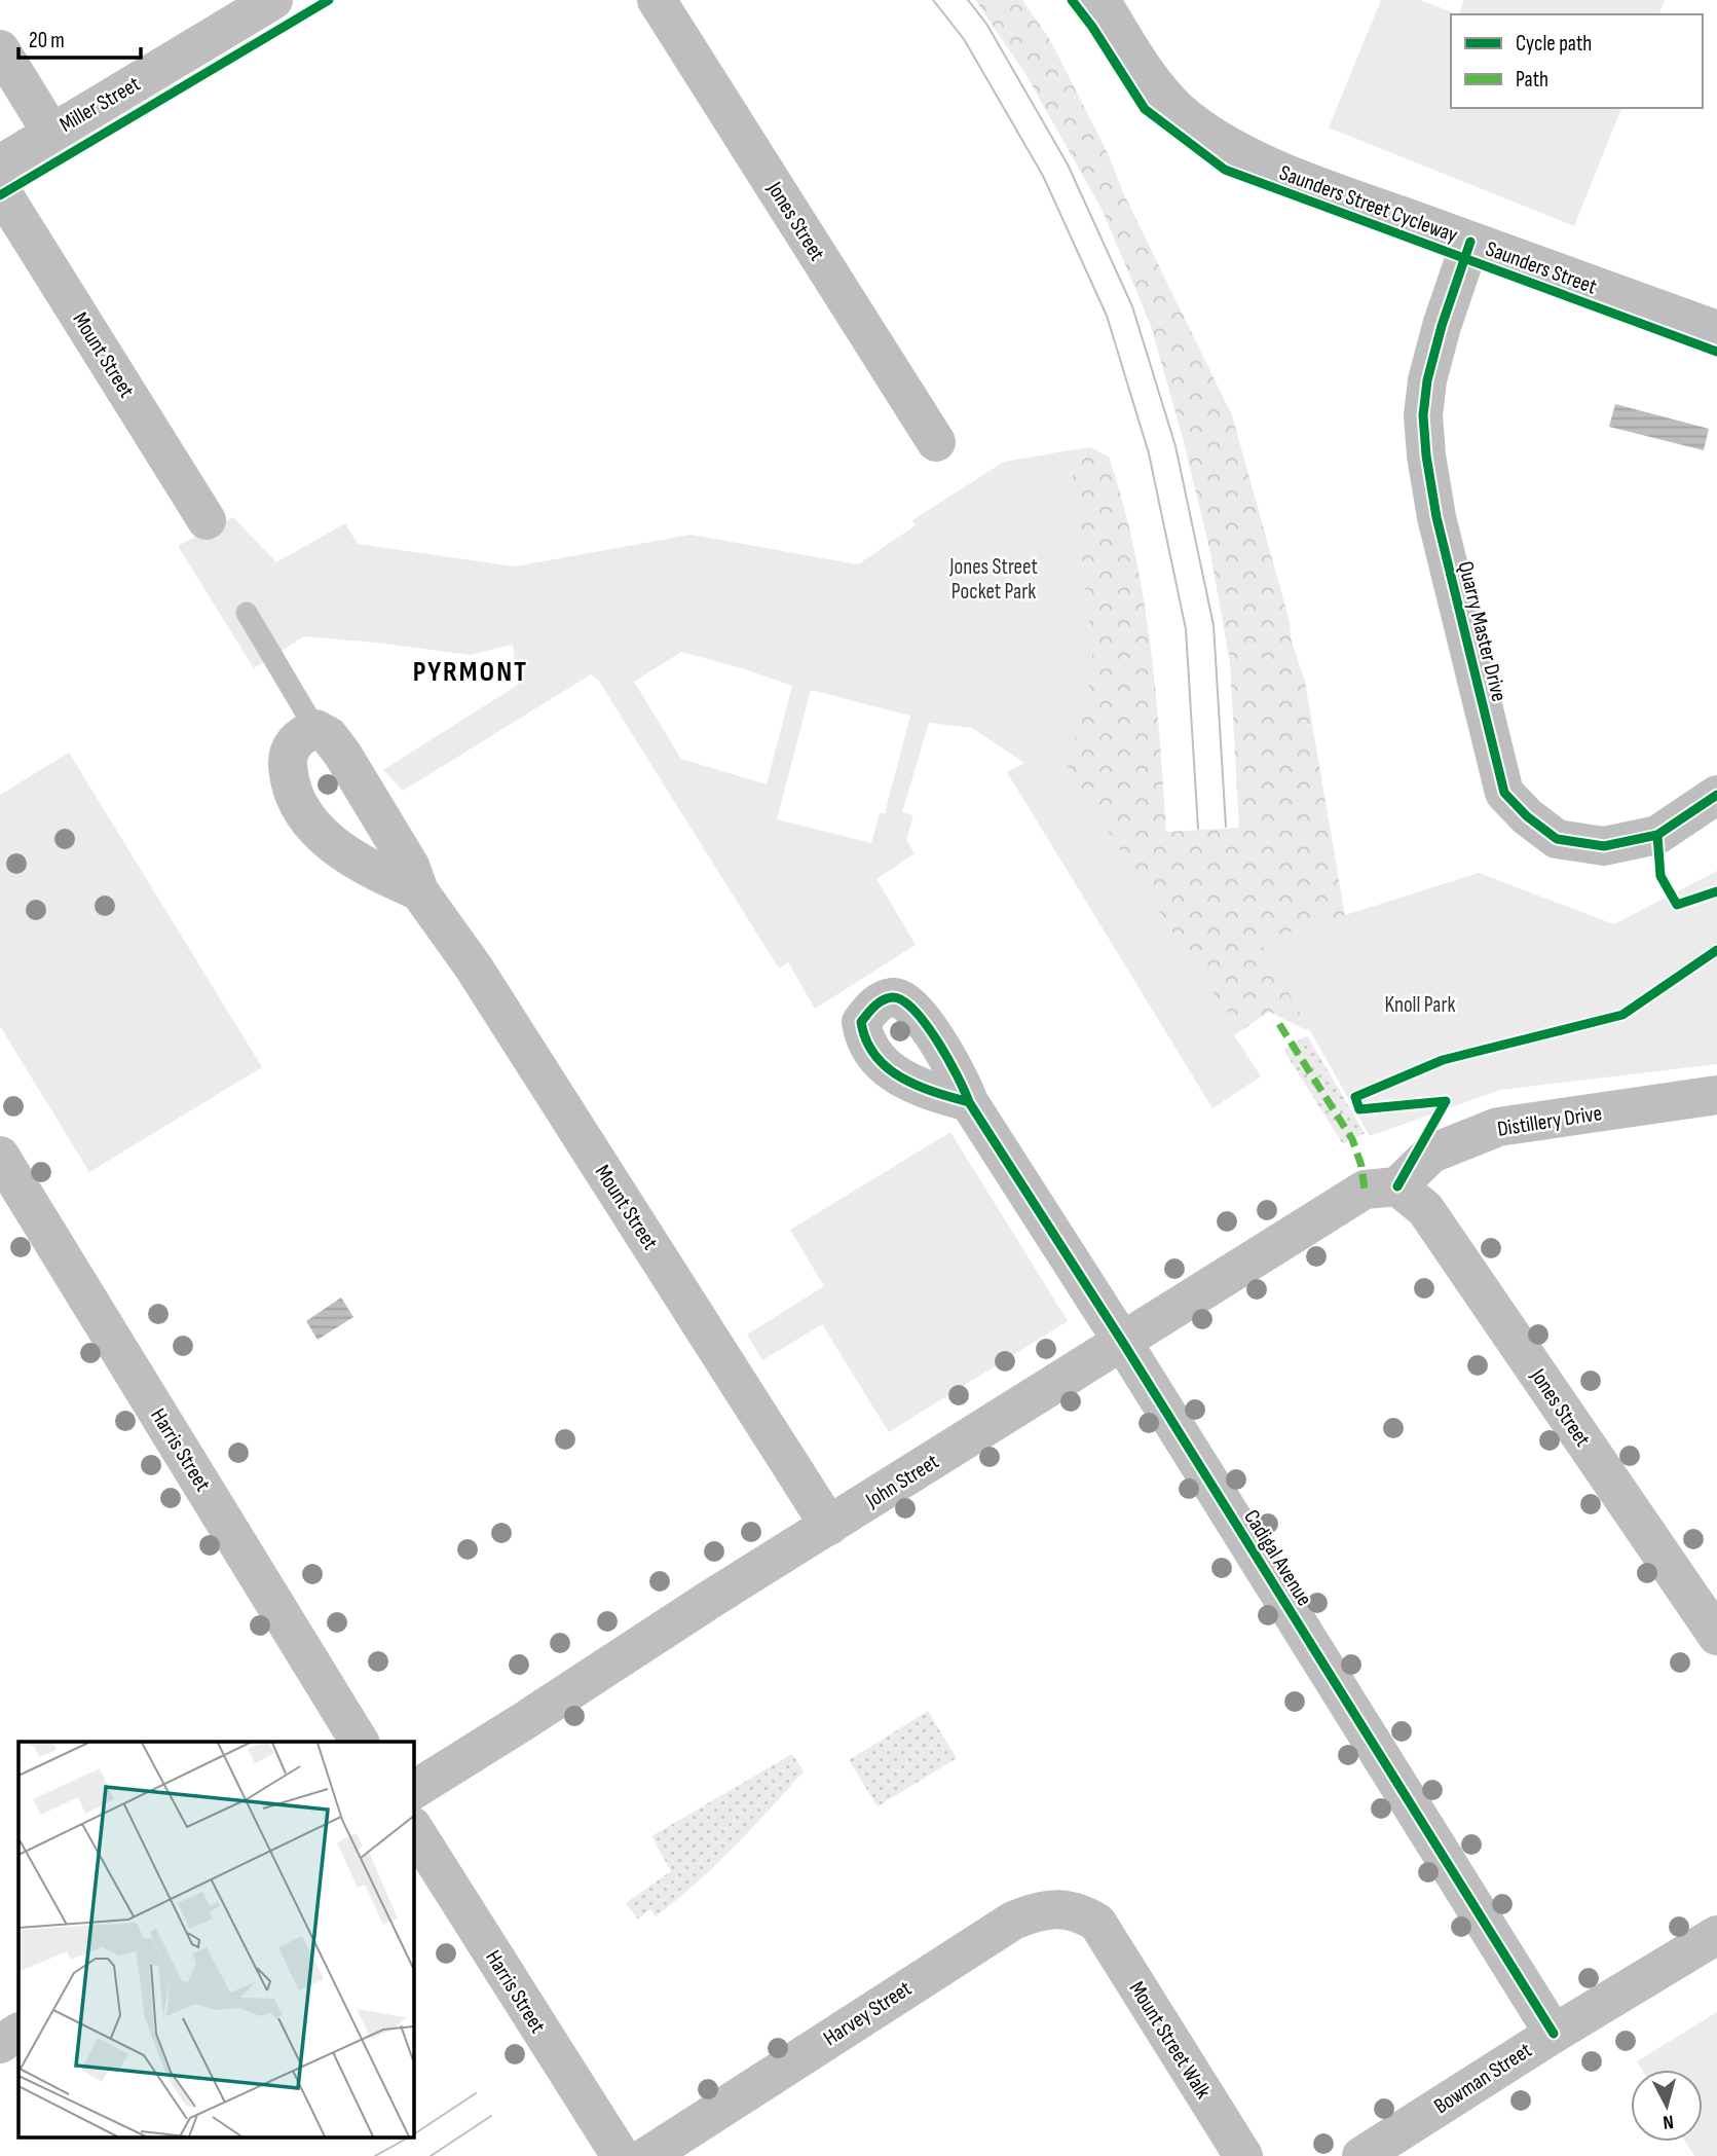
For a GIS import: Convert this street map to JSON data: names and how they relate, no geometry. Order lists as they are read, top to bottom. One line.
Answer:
{"streets":{"street":["Miller Street","Jones Street","Saunders Street","Mount Street","Quarry Master Drive","Distillery Drive","Harris Street","John Street","Cadigal Avenue","Harvey Street","Mount Street Walk","Bowman Street"],"cycle path":["Saunders Street Cycleway"]},"crossings":[["Jones Street","Distillery Drive"],["Jones Street","John Street"],["Saunders Street","Quarry Master Drive"],["Mount Street","John Street"],["Distillery Drive","John Street"],["John Street","Cadigal Avenue"],["Cadigal Avenue","Bowman Street"],["Harvey Street","Mount Street Walk"]],"districts":["PYRMONT"],"parks":["Jones Street Pocket Park","Knoll Park"],"legend":["Cycle path","Path"],"scale_bar":"20 m","north":"bottom"}
